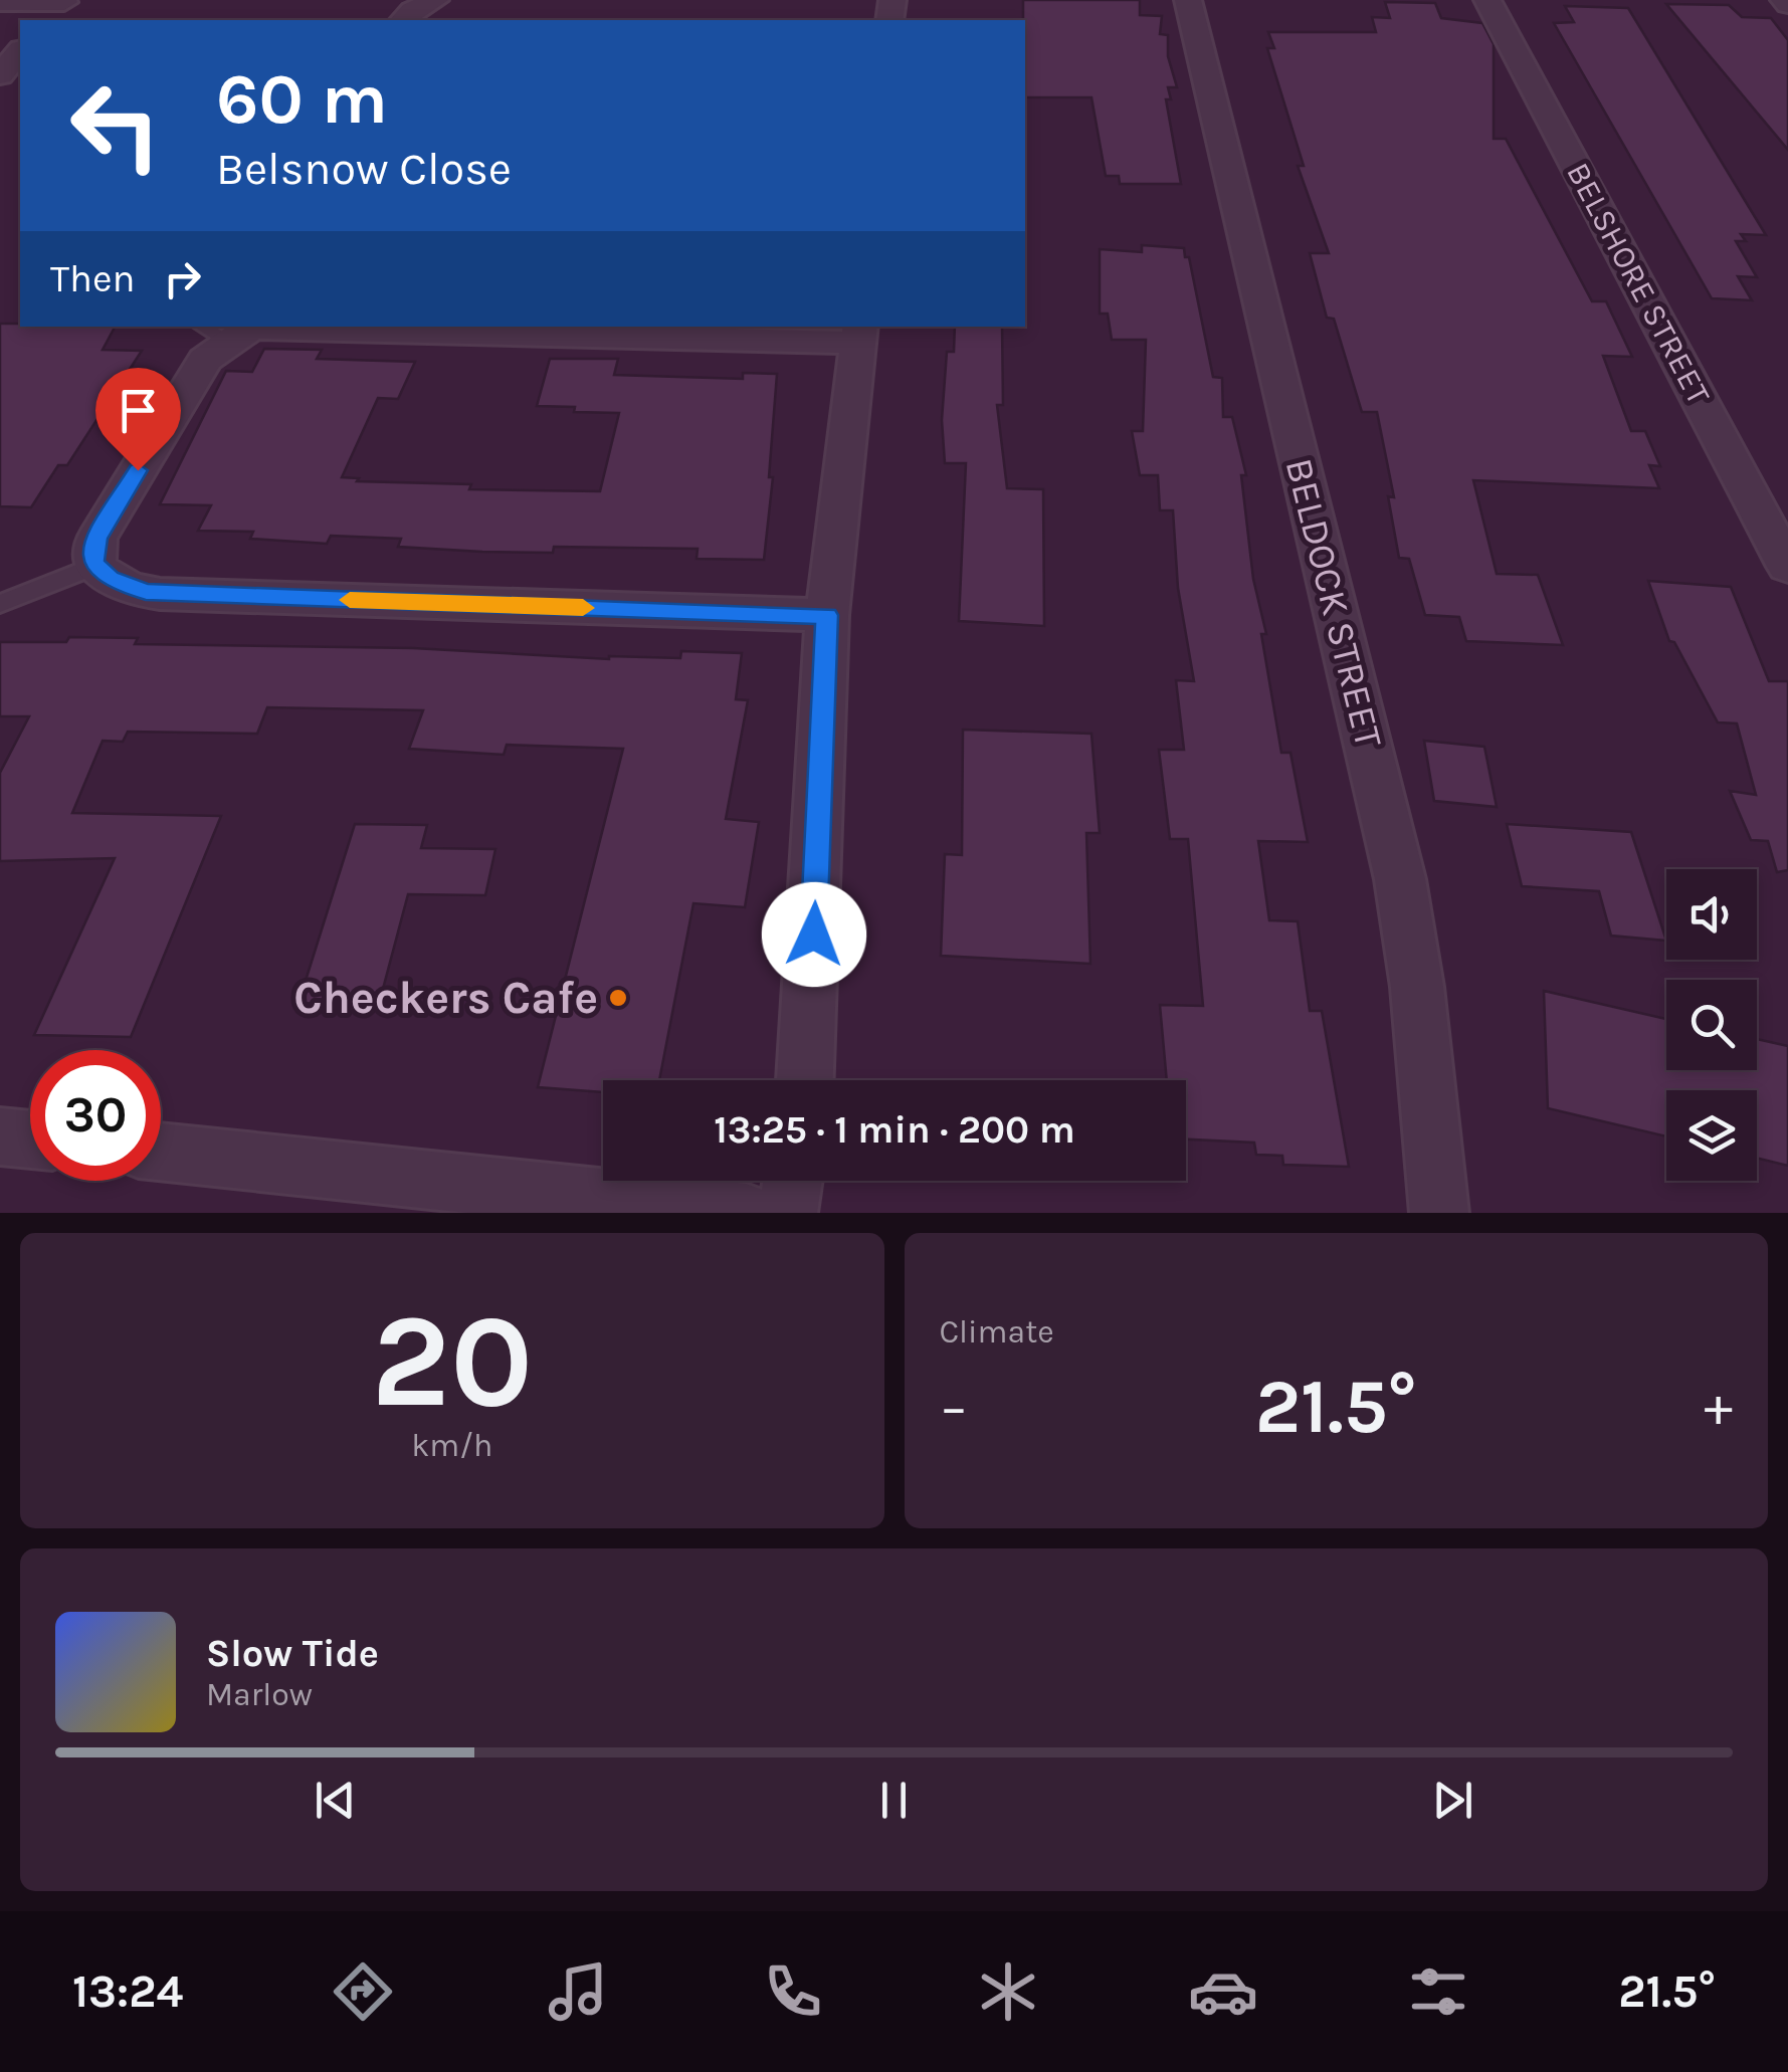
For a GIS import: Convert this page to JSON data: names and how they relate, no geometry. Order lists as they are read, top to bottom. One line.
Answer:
{"streets":{"street":["BELSHORE STREET","BELDOCK STREET"]},"places":["Checkers Cafe"],"page":{"turn":["60 m","Belsnow Close"],"then":"Then","limit":"30","trip":"13:25 · 1 min · 200 m","tile":[["20","km/h"],"Climate"],"heat":["−","21.5°","+"],"song":["Slow Tide","Marlow"],"tabs":["13:24","21.5°"]}}
